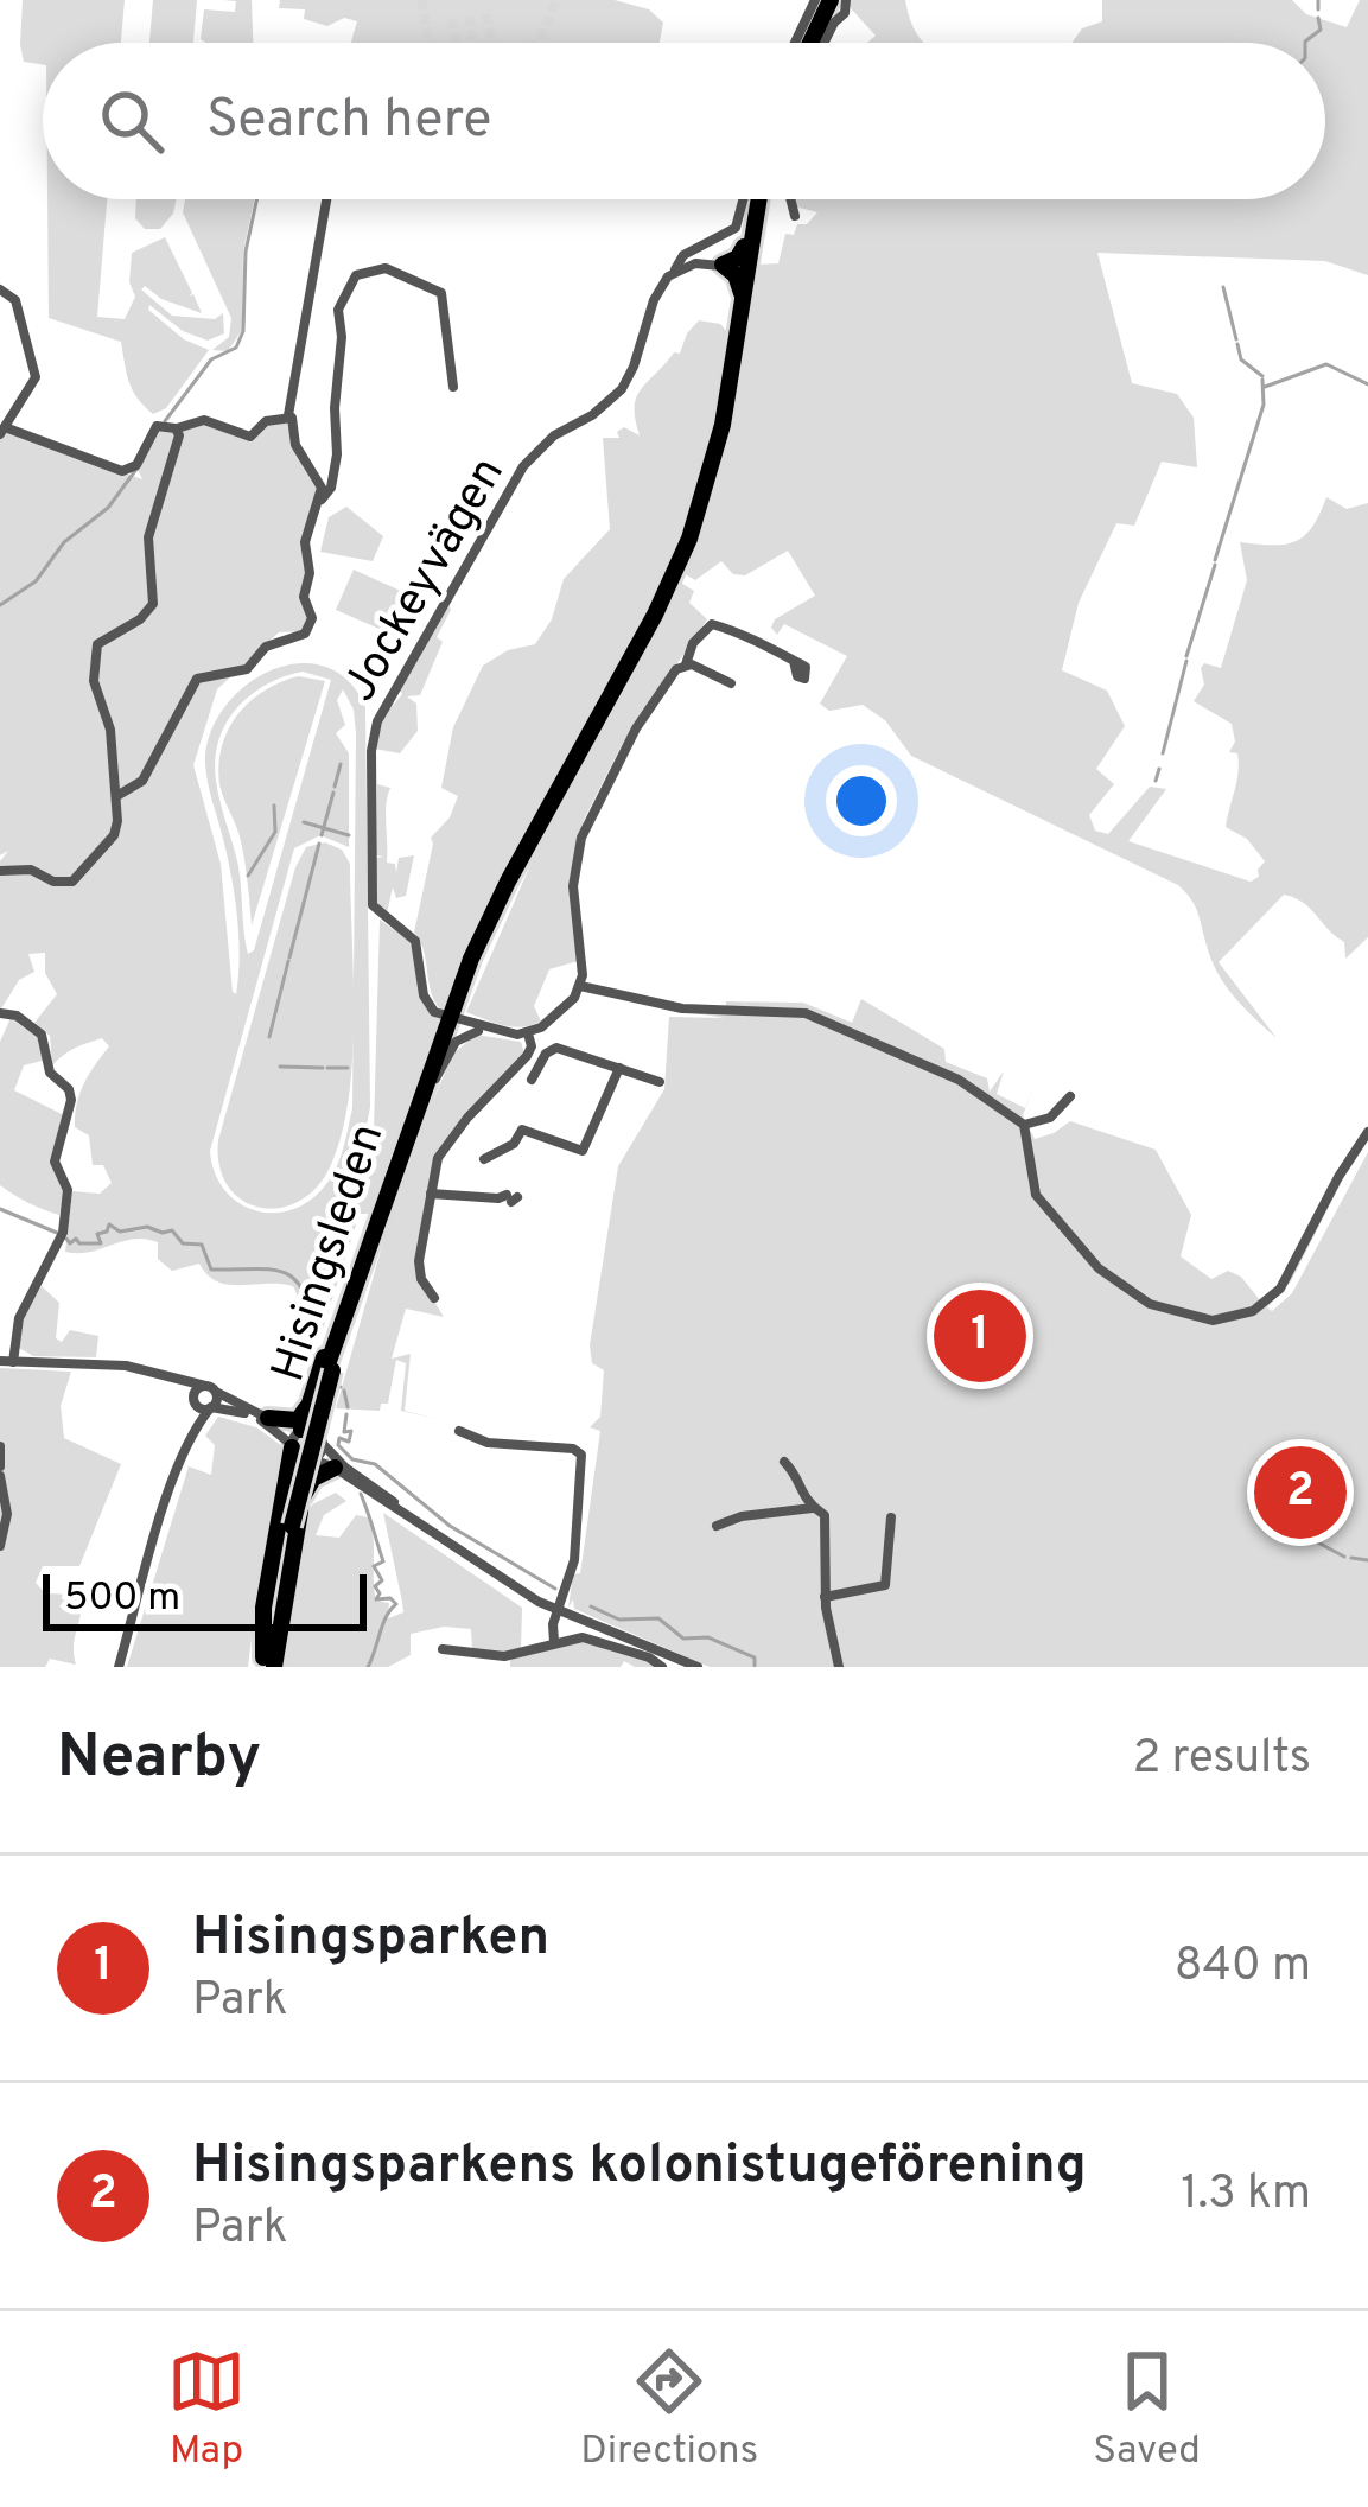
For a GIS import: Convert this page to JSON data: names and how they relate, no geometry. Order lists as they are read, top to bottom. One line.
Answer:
{"streets":{"highway":["Hisingsleden"],"street":["Jockeyvägen"]},"crossings":[["Jockeyvägen","Hisingsleden"]],"scale_bar":"500 m","page":{"search":"Search here","pins":["1","2"],"scale":"500 m","heading":["Nearby","2 results"],"list":[{"mark":"1","name":"Hisingsparken","note":"Park","value":"840 m"},{"mark":"2","name":"Hisingsparkens kolonistugeförening","note":"Park","value":"1.3 km"}],"nav":["Map","Directions","Saved"]}}
